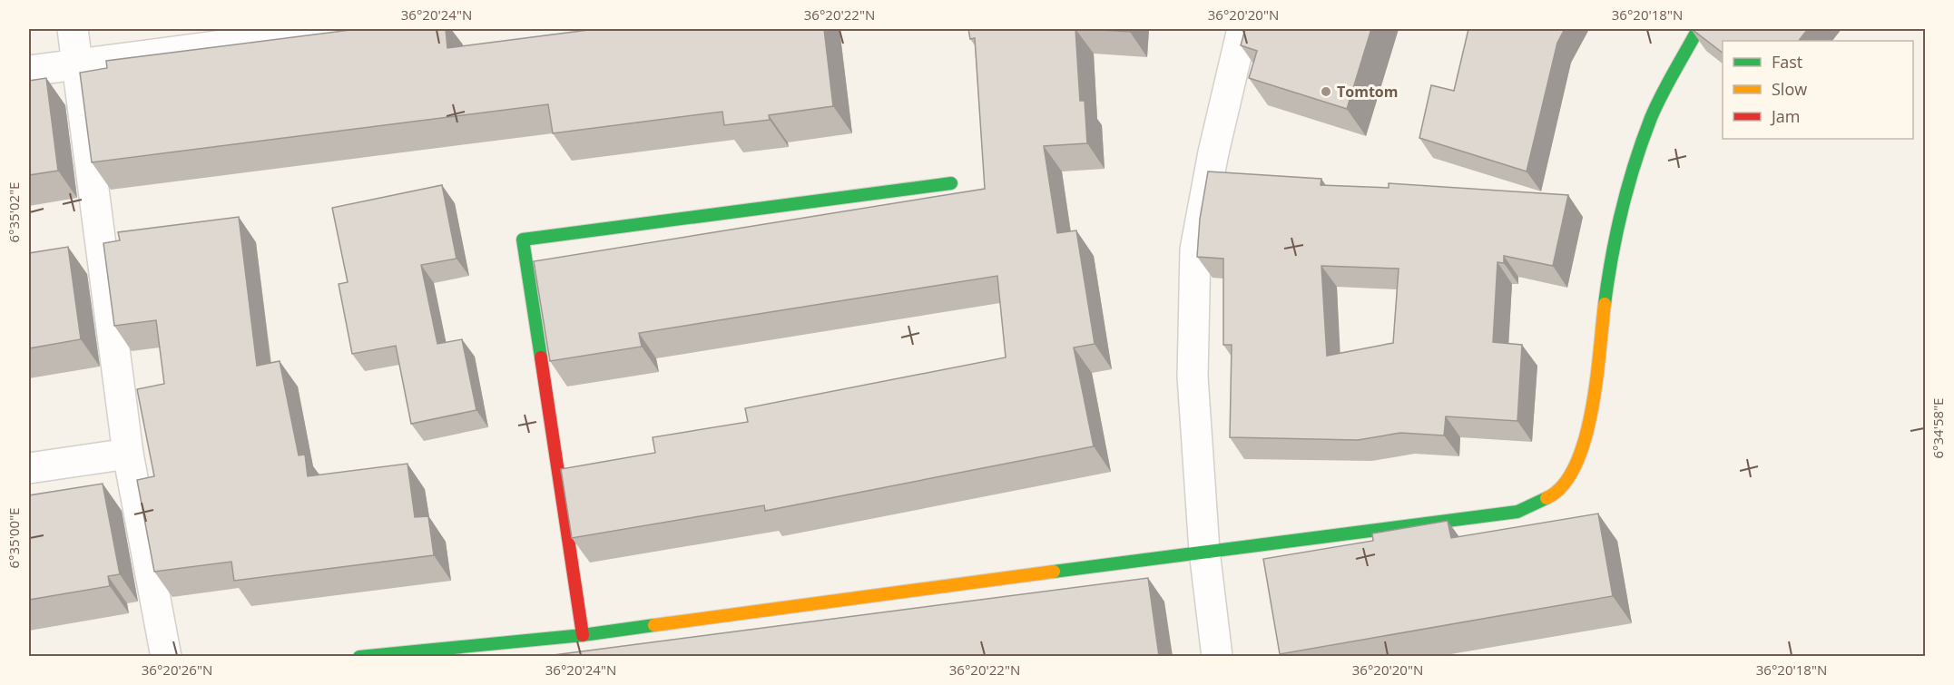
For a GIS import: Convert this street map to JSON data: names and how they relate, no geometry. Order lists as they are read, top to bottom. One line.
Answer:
{"places":["Tomtom"],"legend":["Fast","Slow","Jam"],"coordinates":["36°20'24\"N","36°20'22\"N","36°20'20\"N","36°20'18\"N","6°35'02\"E","6°34'58\"E","6°35'00\"E","36°20'26\"N"]}
